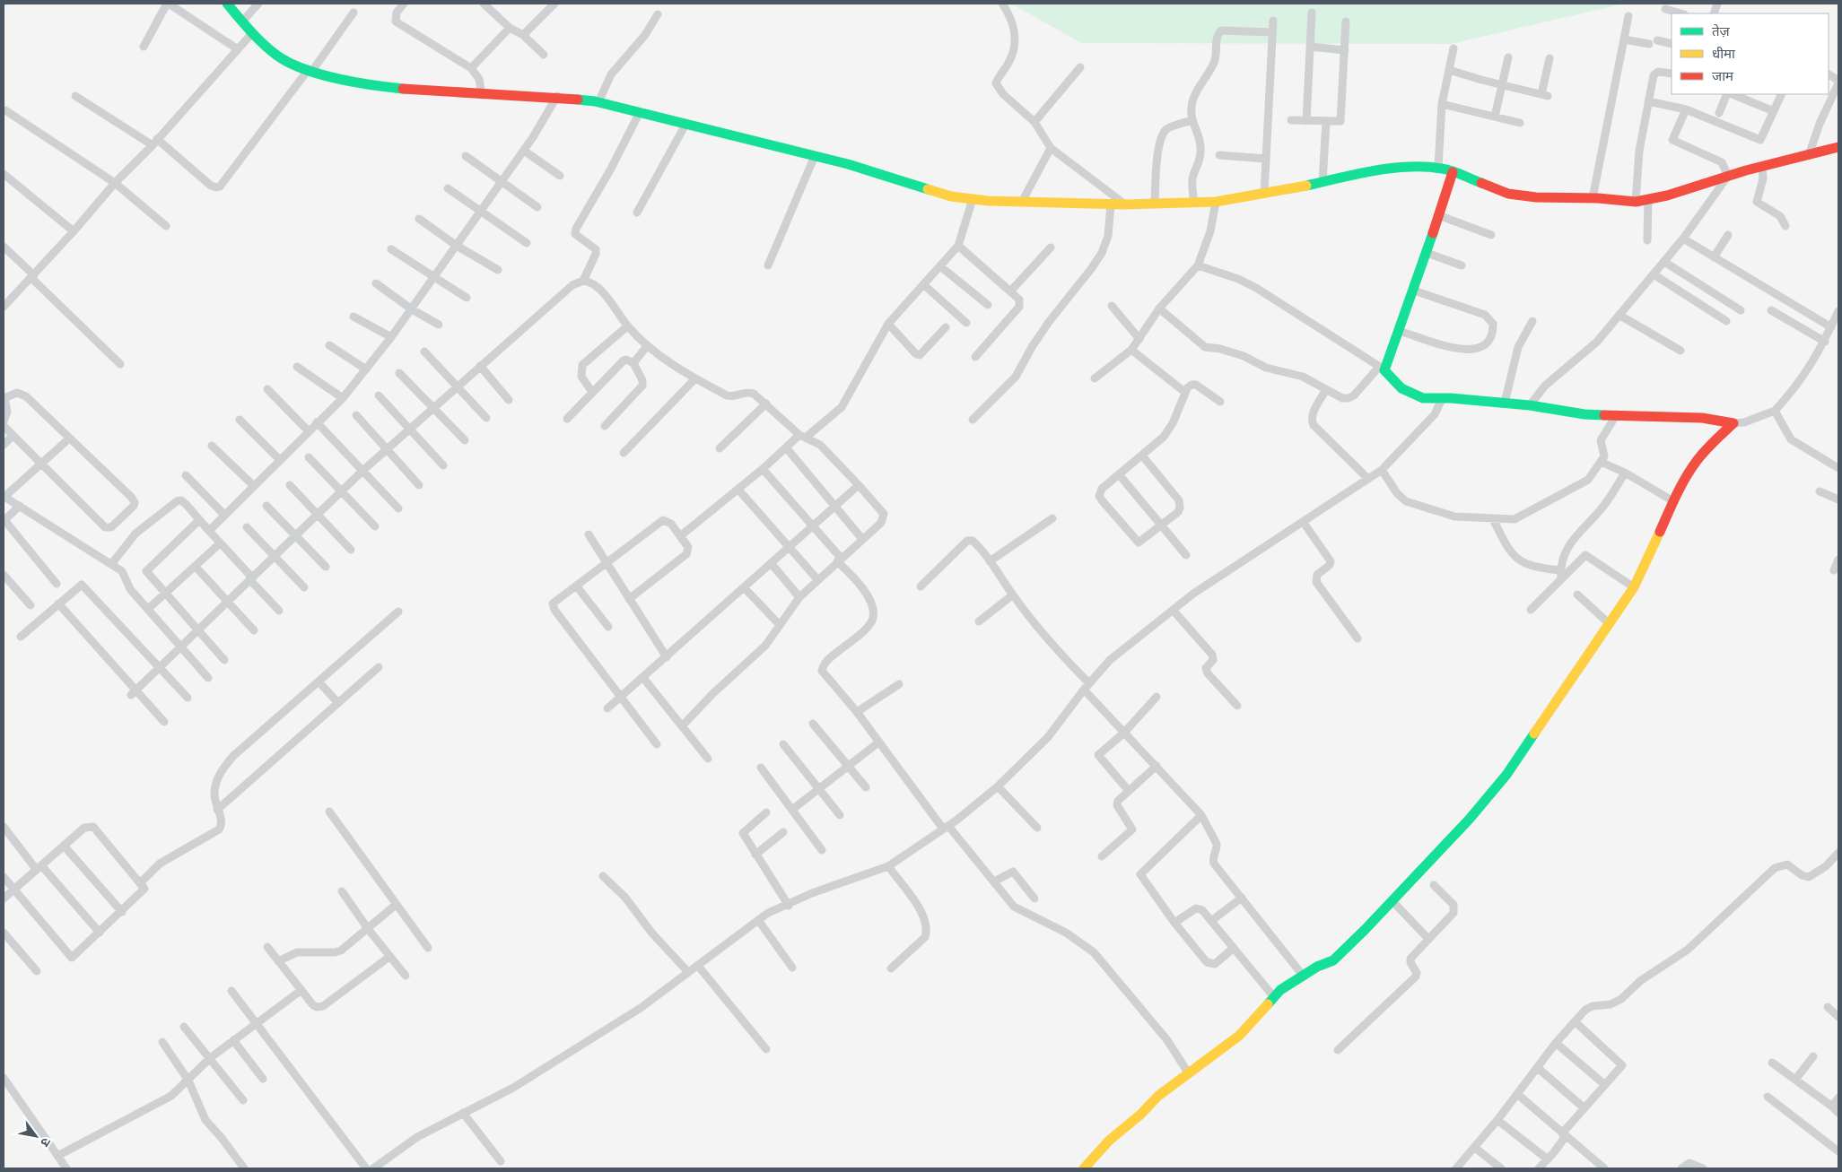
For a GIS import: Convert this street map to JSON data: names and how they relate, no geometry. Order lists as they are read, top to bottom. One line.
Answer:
{"legend":["तेज़","धीमा","जाम"],"north":"bottom right"}
